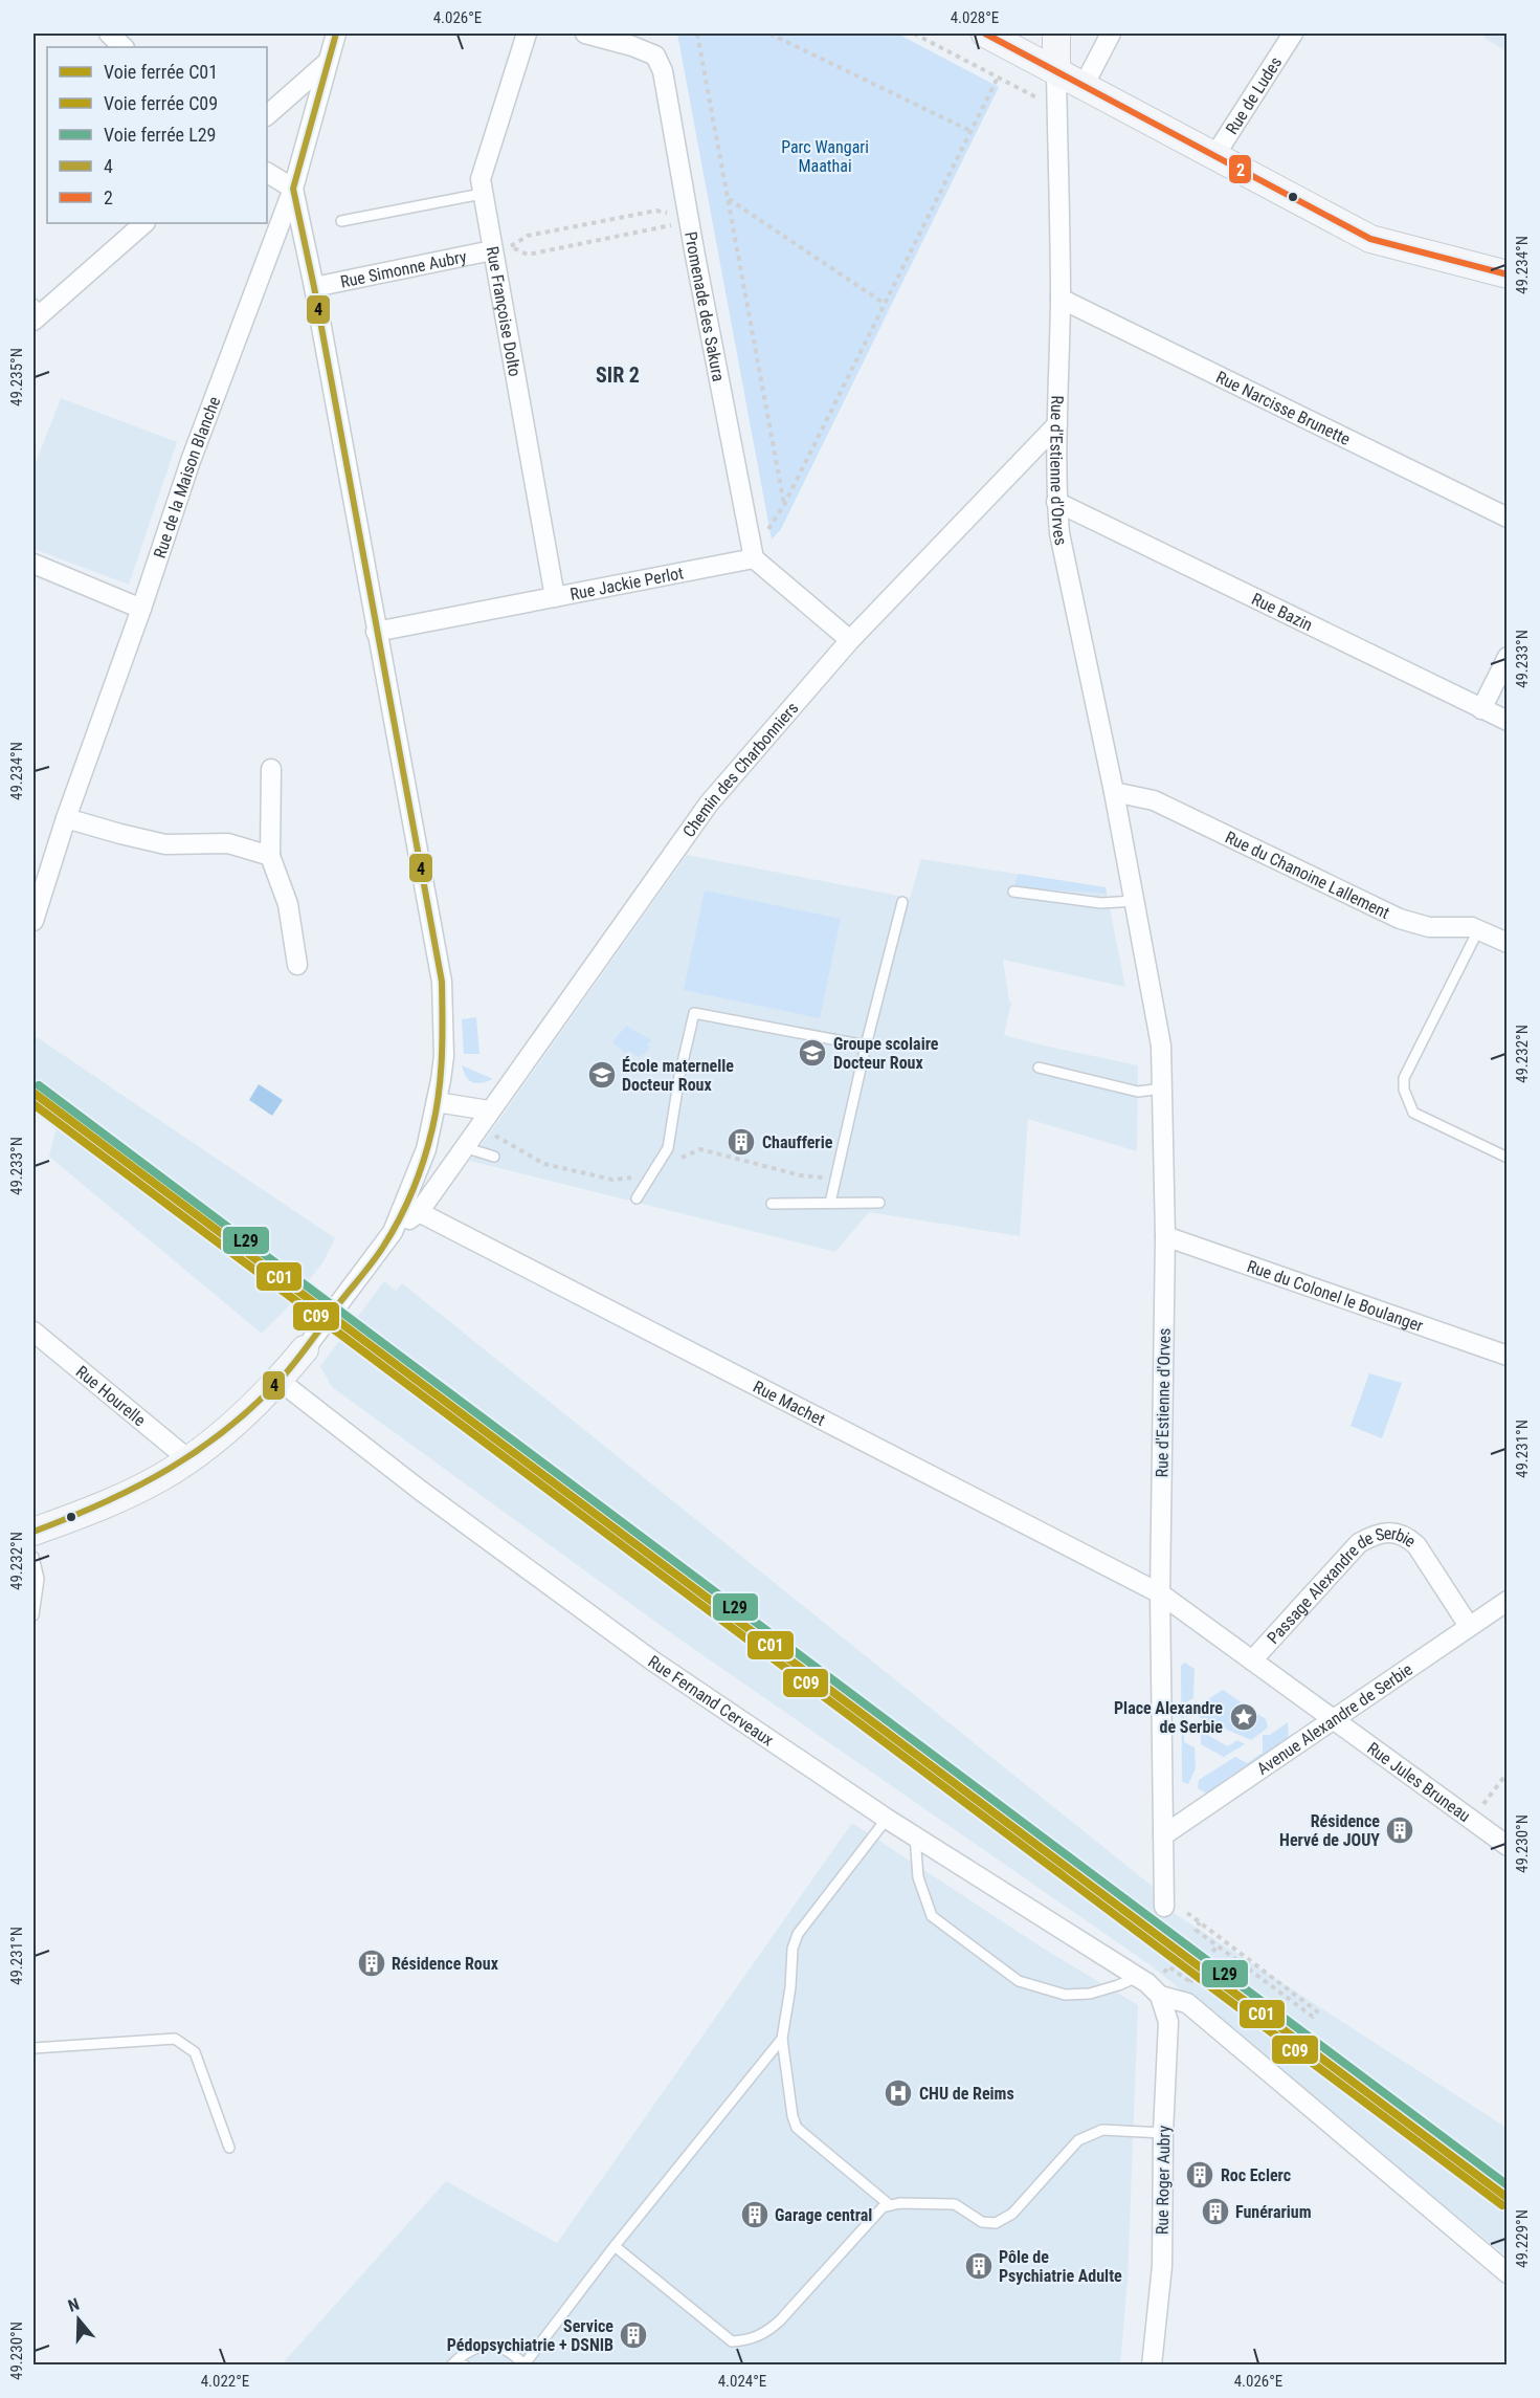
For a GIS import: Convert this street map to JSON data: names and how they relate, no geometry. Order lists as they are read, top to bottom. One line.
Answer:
{"streets":{"street":["Rue de Ludes","Rue Simonne Aubry","Promenade des Sakura","Rue Françoise Dolto","Rue Narcisse Brunette","Rue d'Estienne d'Orves","Rue de la Maison Blanche","Rue Jackie Perlot","Rue Bazin","Chemin des Charbonniers","Rue du Chanoine Lallement","Rue du Colonel le Boulanger","Rue Hourelle","Rue Machet","Passage Alexandre de Serbie","Rue Fernand Cerveaux","Avenue Alexandre de Serbie","Rue Jules Bruneau","Rue Roger Aubry"]},"crossings":[["Rue Simonne Aubry","Rue Françoise Dolto"],["Promenade des Sakura","Rue Jackie Perlot"],["Rue Françoise Dolto","Rue Jackie Perlot"],["Rue Narcisse Brunette","Rue d'Estienne d'Orves"],["Rue d'Estienne d'Orves","Rue Bazin"],["Rue d'Estienne d'Orves","Chemin des Charbonniers"],["Rue d'Estienne d'Orves","Rue du Chanoine Lallement"],["Rue d'Estienne d'Orves","Rue du Colonel le Boulanger"],["Rue d'Estienne d'Orves","Rue Machet"],["Rue d'Estienne d'Orves","Avenue Alexandre de Serbie"],["Chemin des Charbonniers","Rue Machet"],["Passage Alexandre de Serbie","Avenue Alexandre de Serbie"],["Rue Fernand Cerveaux","Rue Roger Aubry"],["Avenue Alexandre de Serbie","Rue Jules Bruneau"]],"districts":["SIR 2"],"parks":["Parc Wangari Maathai"],"places":{"school or university":["Groupe scolaire Docteur Roux","École maternelle Docteur Roux"],"building":["Chaufferie","Résidence Hervé de JOUY","Résidence Roux","Roc Eclerc","Funérarium","Garage central","Pôle de Psychiatrie Adulte","Service Pédopsychiatrie + DSNIB"],"place":["Place Alexandre de Serbie"],"hospital":["CHU de Reims"]},"lines":["transit line 4","transit line 2","rail line L29","rail line C01","rail line C09"],"legend":["Voie ferrée C01","Voie ferrée C09","Voie ferrée L29","4","2"],"north":"top","coordinates":["4.026°E","4.028°E","49.234°N","49.235°N","49.233°N","49.232°N","49.231°N","49.230°N","49.229°N","4.022°E","4.024°E"]}
